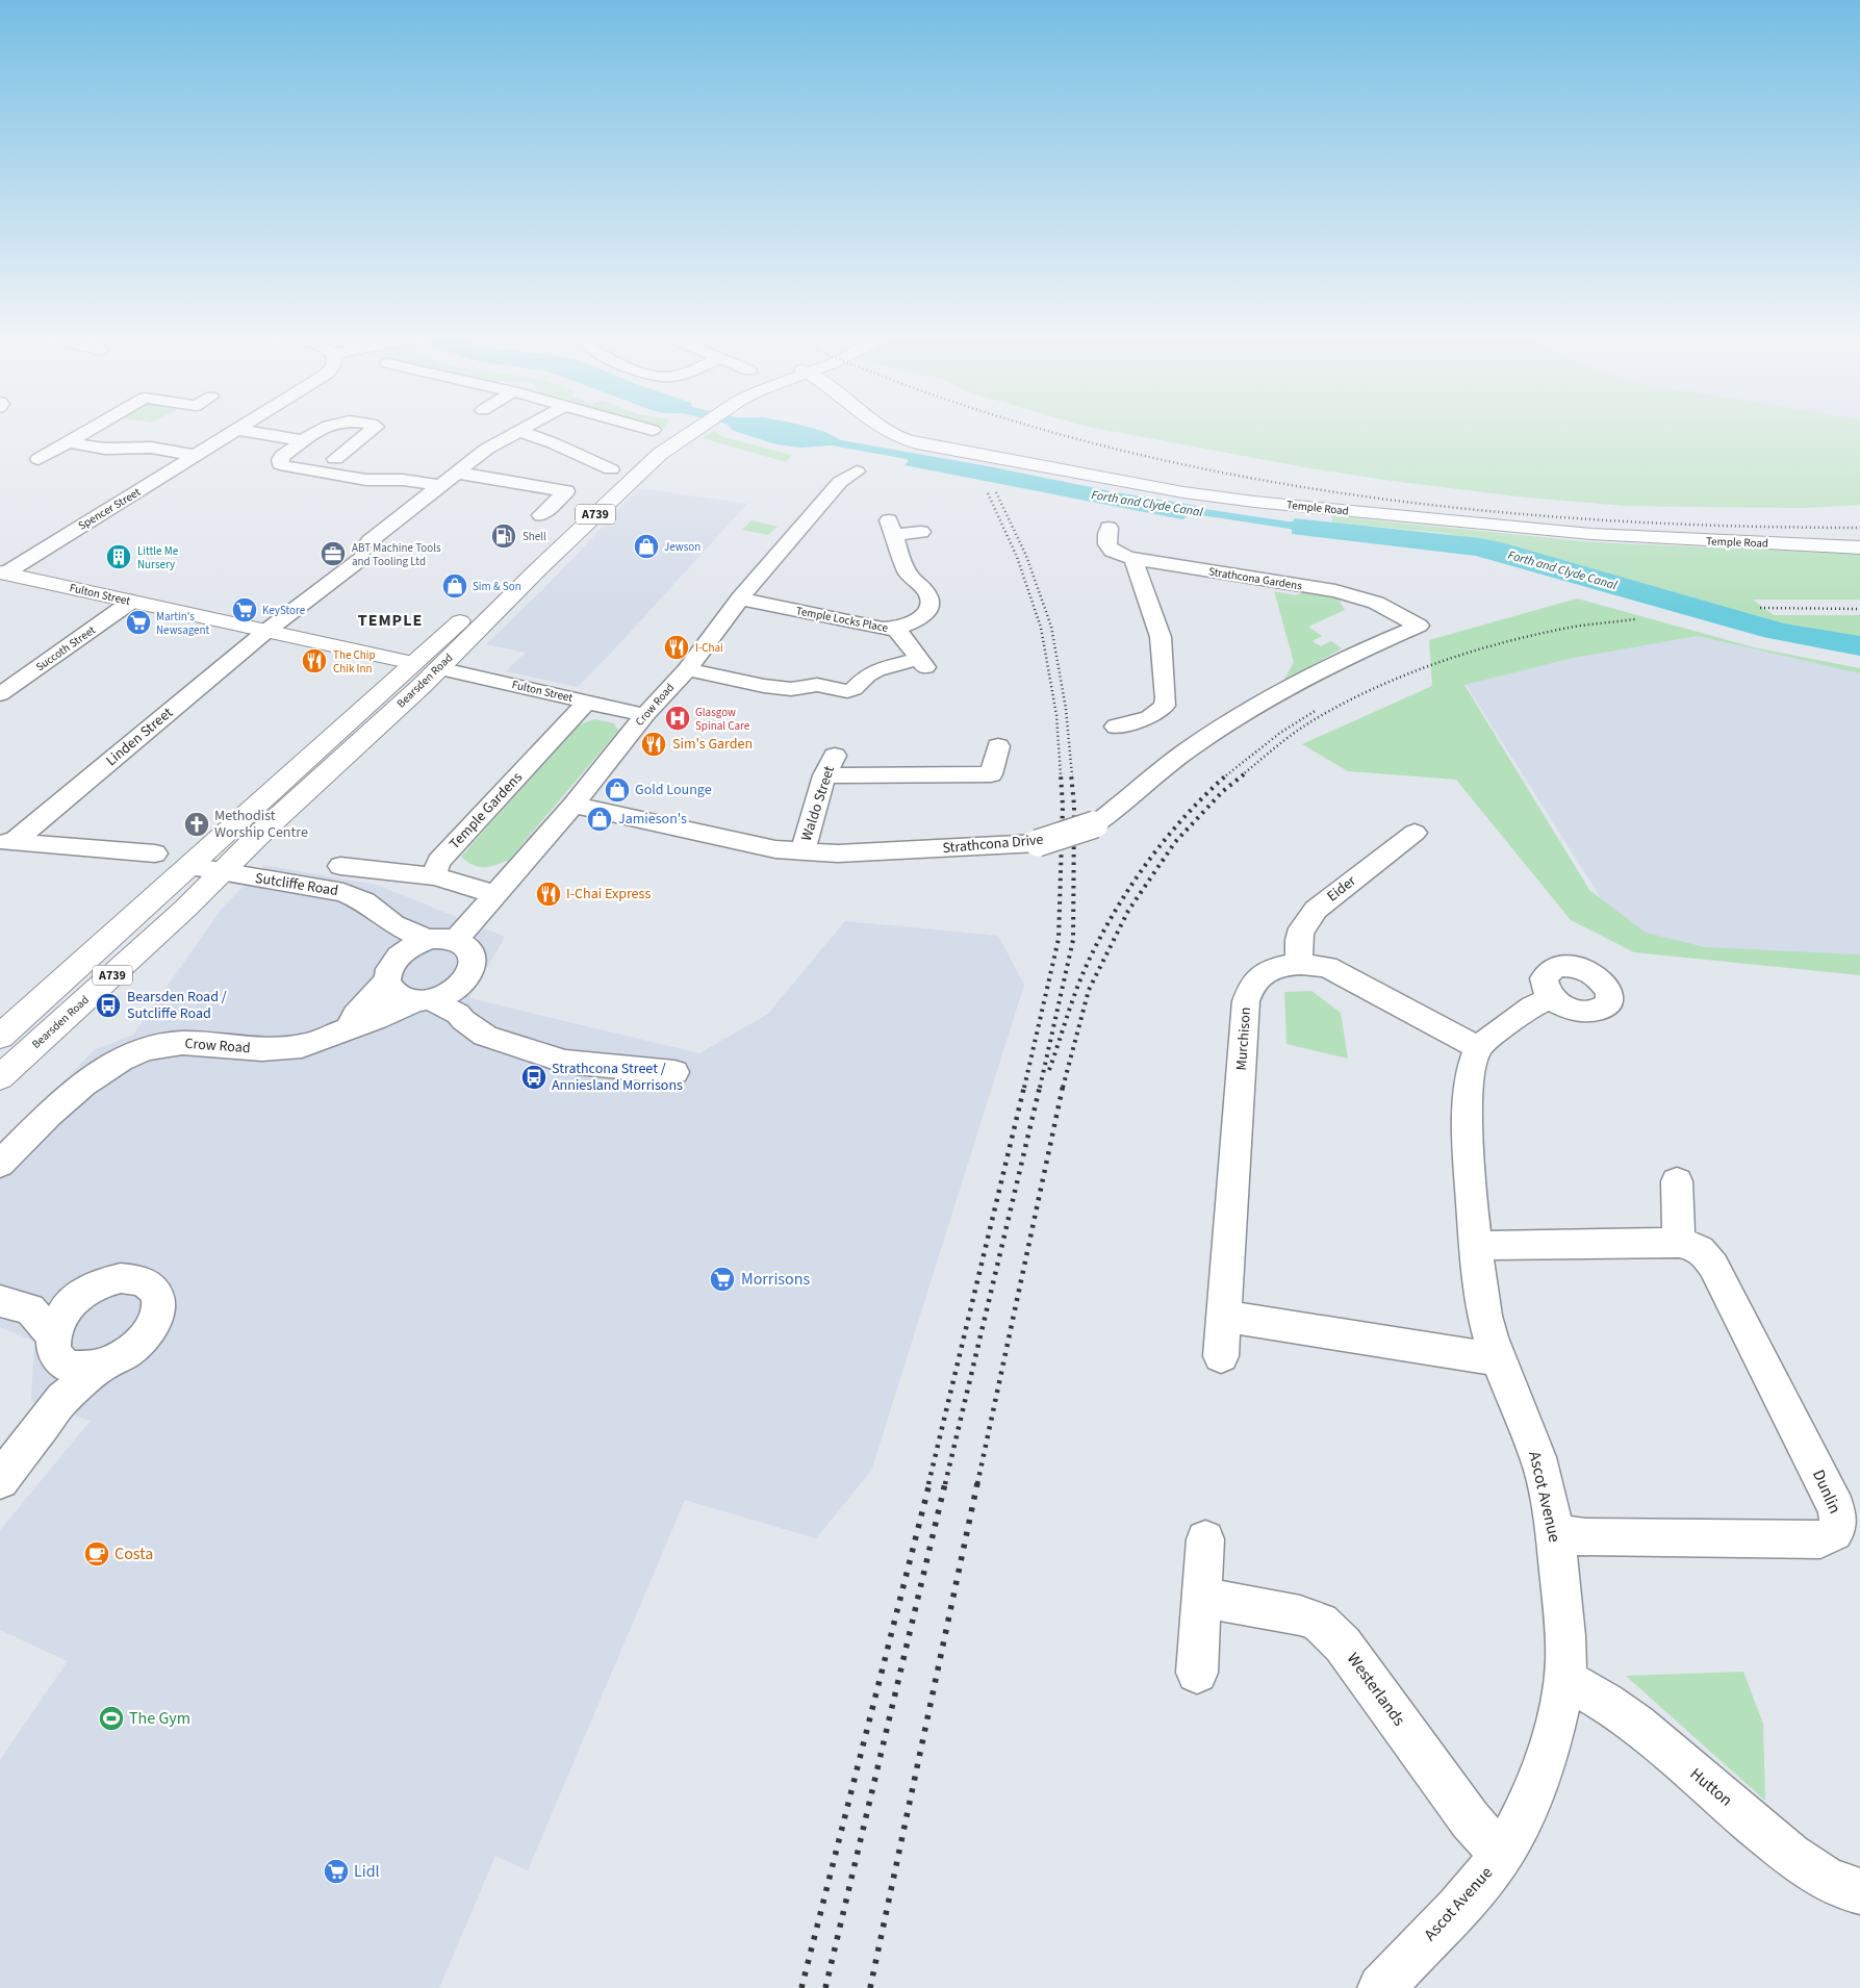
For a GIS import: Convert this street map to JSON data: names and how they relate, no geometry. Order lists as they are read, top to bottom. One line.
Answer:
{"streets":{"main road":["Temple Road","A739","Fulton Street","Bearsden Road"],"street":["Spencer Street","Strathcona Gardens","Temple Locks Place","Succoth Street","Crow Road","Linden Street","Waldo Street","Temple Gardens","Strathcona Drive","Sutcliffe Road","Eider","Murchison","Dunlin","Ascot Avenue","Westerlands","Hutton"]},"crossings":[["Spencer Street","Fulton Street"],["Strathcona Gardens","Strathcona Drive"],["Fulton Street","Succoth Street"],["Fulton Street","Bearsden Road"],["Fulton Street","Crow Road"],["Fulton Street","Linden Street"],["Fulton Street","Temple Gardens"],["Temple Locks Place","Crow Road"],["Bearsden Road","Sutcliffe Road"],["Crow Road","Strathcona Drive"],["Crow Road","Sutcliffe Road"],["Waldo Street","Strathcona Drive"],["Eider","Murchison"],["Murchison","Ascot Avenue"],["Dunlin","Ascot Avenue"],["Ascot Avenue","Westerlands"],["Ascot Avenue","Hutton"]],"districts":["TEMPLE"],"water":["Forth and Clyde Canal"],"places":{"fuel station":["Shell"],"shop":["Jewson","Sim & Son","Gold Lounge","Jamieson's"],"office":["ABT Machine Tools and Tooling Ltd"],"building":["Little Me Nursery"],"supermarket":["KeyStore","Martin's Newsagent","Morrisons","Lidl"],"restaurant":["I-Chai","The Chip Chik Inn","Sim's Garden","I-Chai Express"],"hospital":["Glasgow Spinal Care"],"church":["Methodist Worship Centre"],"bus stop":["Bearsden Road / Sutcliffe Road","Strathcona Street / Anniesland Morrisons"],"cafe":["Costa"],"sports":["The Gym"]}}
